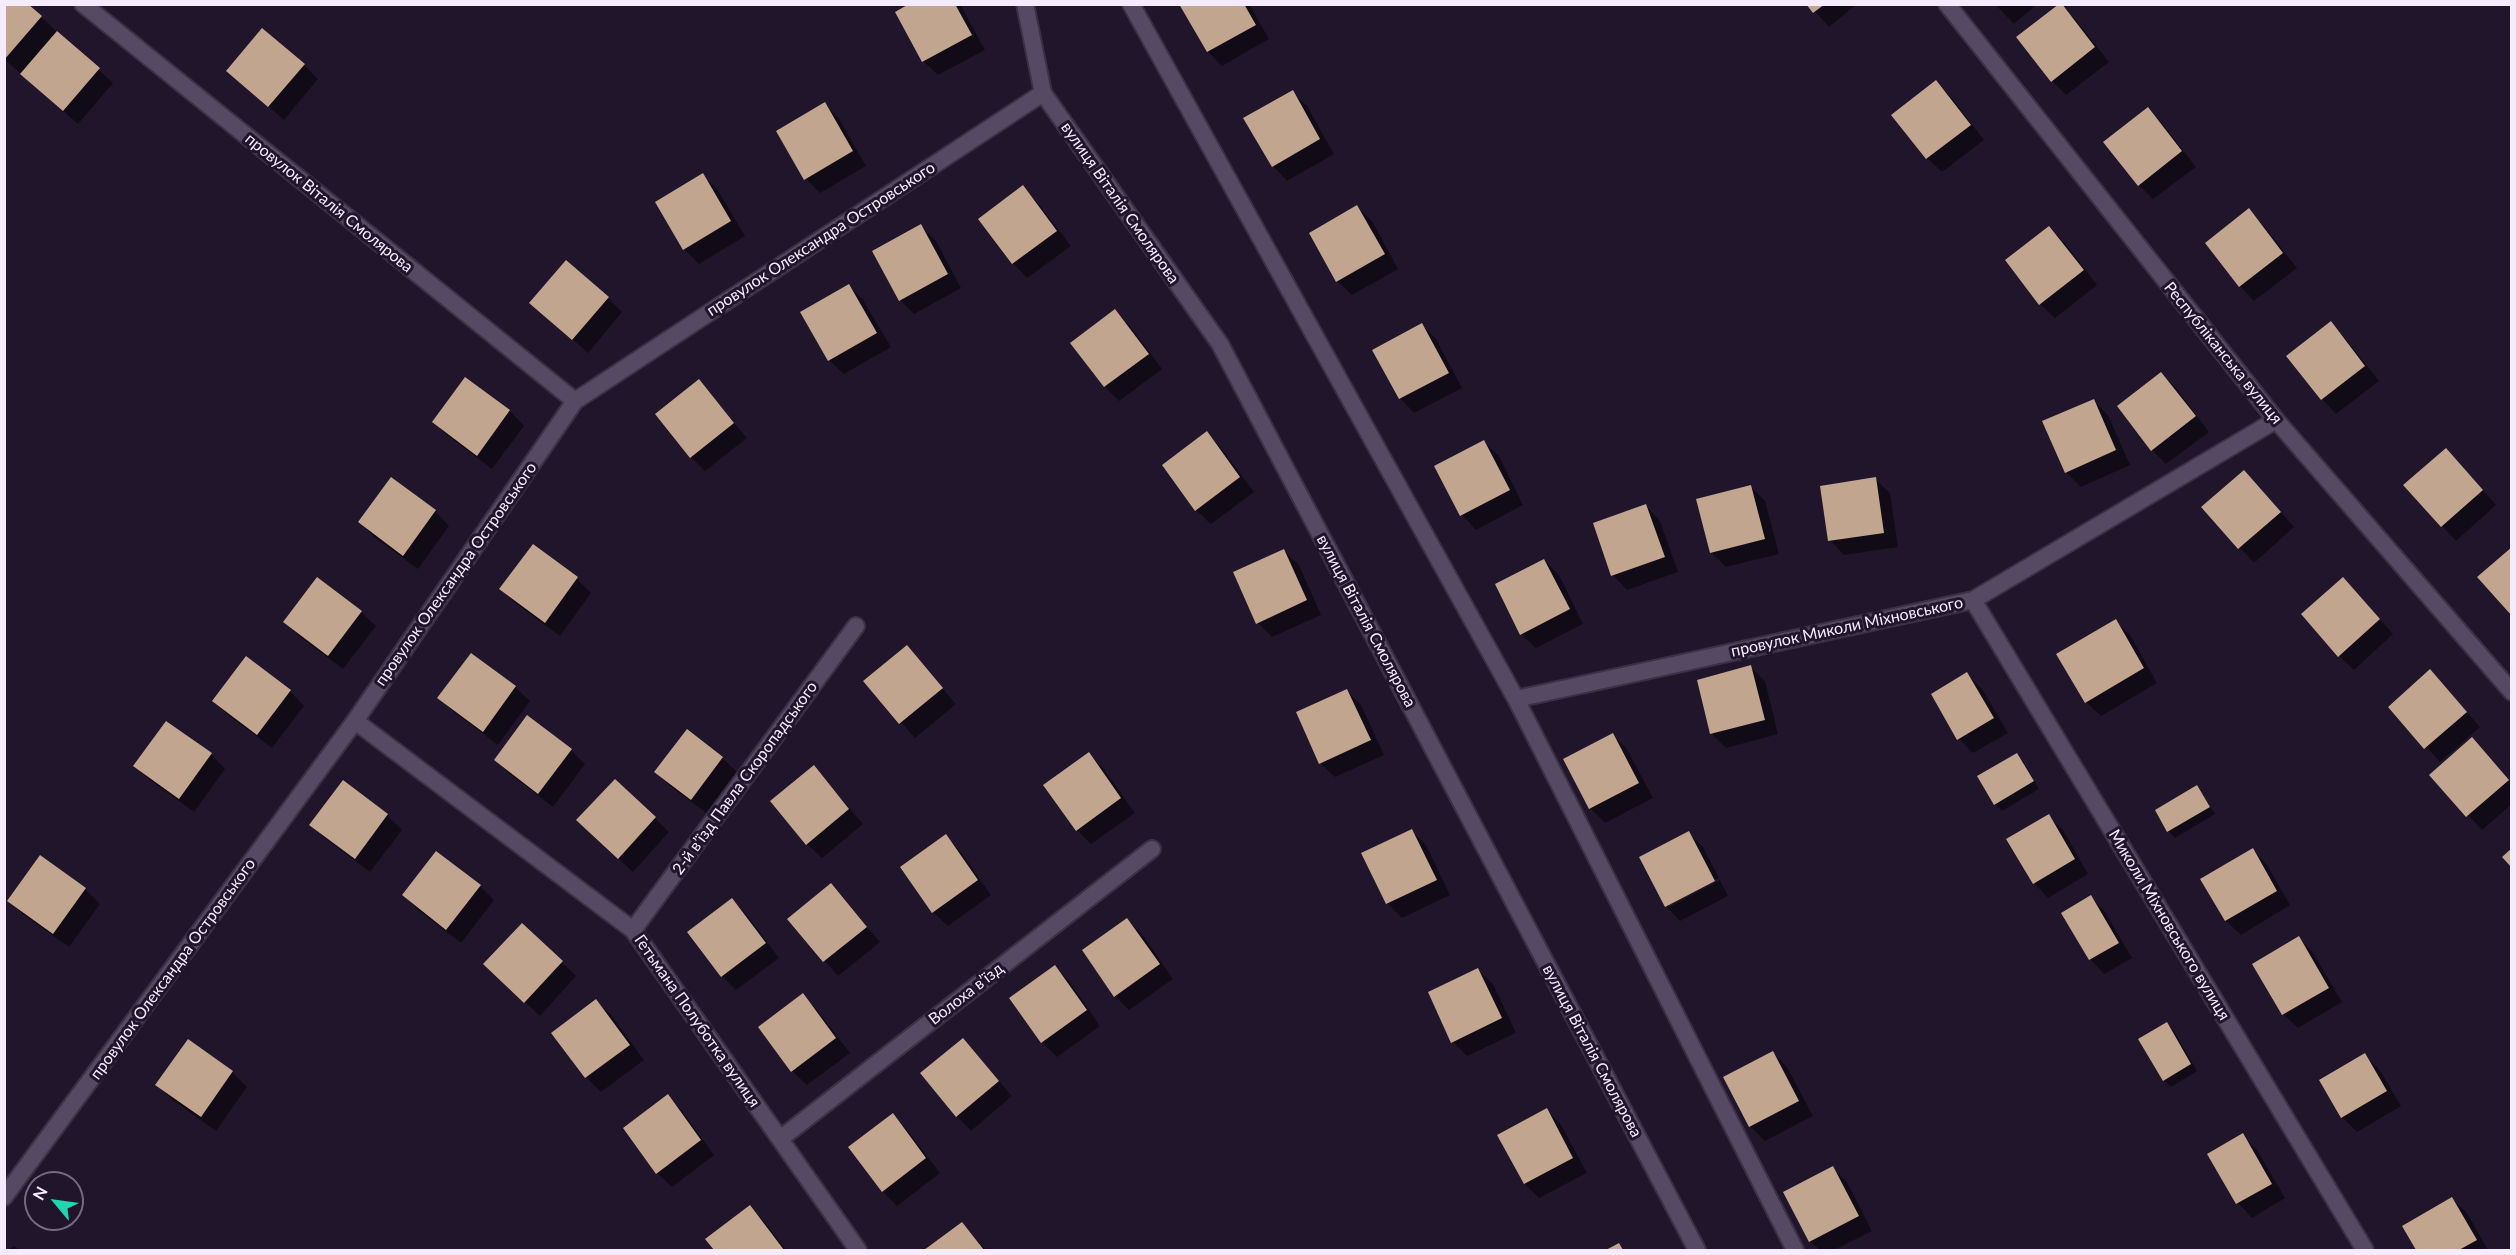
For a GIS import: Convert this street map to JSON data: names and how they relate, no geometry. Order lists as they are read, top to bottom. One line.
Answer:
{"streets":{"street":["провулок Віталія Смолярова","вулиця Віталія Смолярова","провулок Олександра Островського","Республіканська вулиця","провулок Миколи Міхновського","2-й в’їзд Павла Скоропадського","Миколи Міхновського вулиця","Волоха в’їзд","Гетьмана Полуботка вулиця"]},"crossings":[["провулок Віталія Смолярова","провулок Олександра Островського"],["вулиця Віталія Смолярова","провулок Олександра Островського"],["провулок Олександра Островського","Гетьмана Полуботка вулиця"],["Республіканська вулиця","провулок Миколи Міхновського"],["провулок Миколи Міхновського","Миколи Міхновського вулиця"],["2-й в’їзд Павла Скоропадського","Гетьмана Полуботка вулиця"],["Волоха в’їзд","Гетьмана Полуботка вулиця"]],"north":"top left"}
